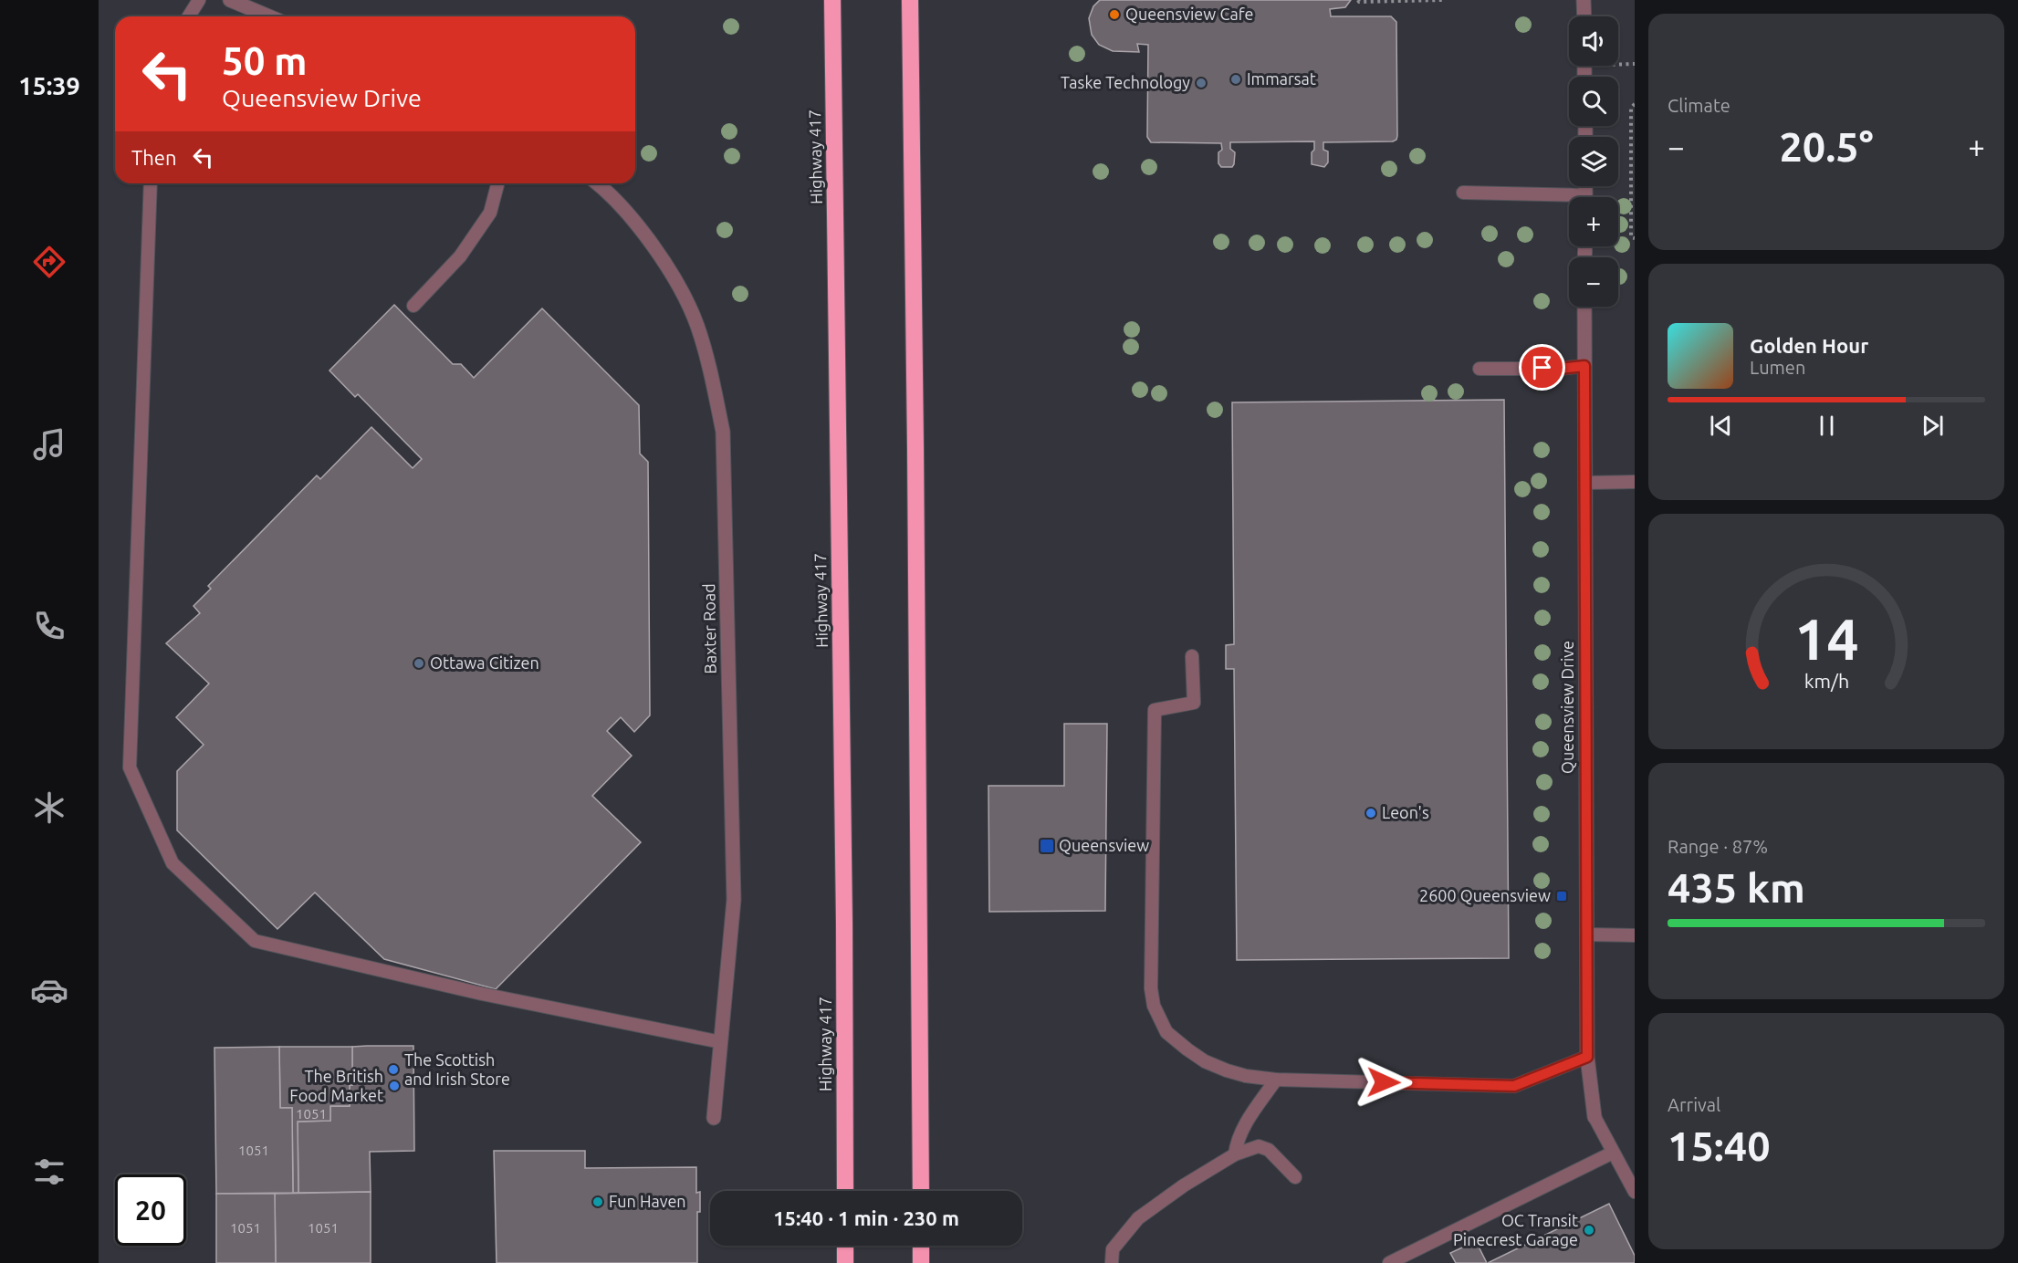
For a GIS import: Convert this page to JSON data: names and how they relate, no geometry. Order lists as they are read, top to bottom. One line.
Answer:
{"streets":{"highway":["Highway 417"],"street":["Baxter Road","Queensview Drive"]},"places":{"other":["Queensview Cafe","Immarsat","Taske Technology","Ottawa Citizen","Leon's","The Scottish and Irish Store","The British Food Market","Fun Haven","OC Transit Pinecrest Garage"],"transit":["Queensview","2600 Queensview"]},"house_numbers":["1051","1051","1051","1051"],"page":{"tabs":"15:39","tile":["Climate",["Range · 87%","435 km"],["Arrival","15:40"]],"map_buttons":["+","−"],"turn":["50 m","Queensview Drive"],"heat":["−","20.5°","+"],"then":"Then","song":["Golden Hour","Lumen"],"limit":"20","trip":"15:40 · 1 min · 230 m","gauge":["14","km/h"]}}
